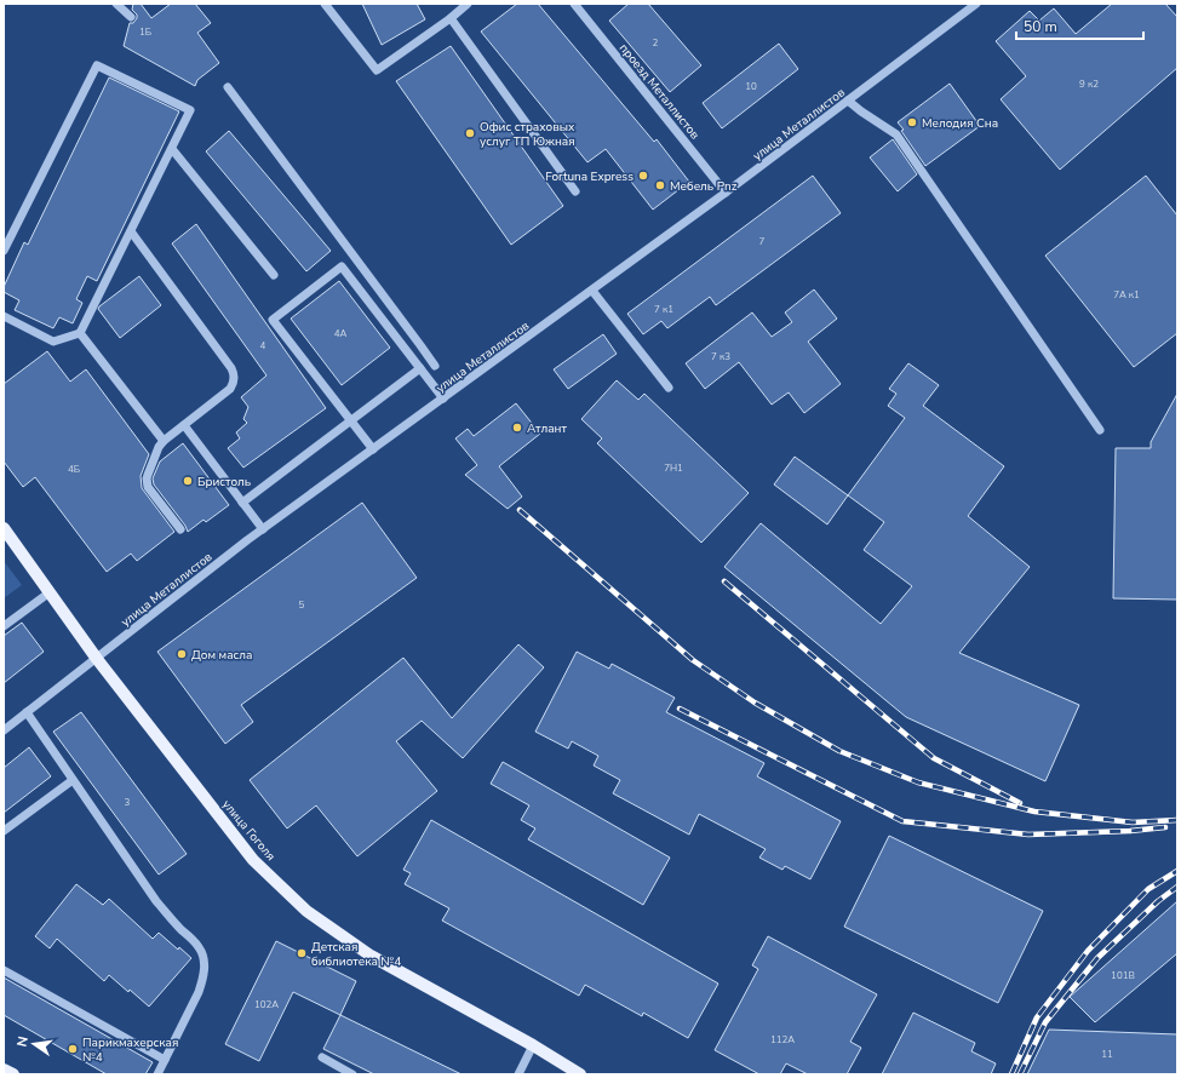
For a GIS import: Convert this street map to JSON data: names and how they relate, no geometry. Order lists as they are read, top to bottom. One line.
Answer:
{"streets":{"main road":["улица Гоголя"],"street":["проезд Металлистов","улица Металлистов"]},"crossings":[["проезд Металлистов","улица Металлистов"],["улица Металлистов","улица Гоголя"]],"places":["Мелодия Сна","Офис страховых услуг ТП Южная","Fortuna Express","Мебель Pnz","Атлант","Бристоль","Дом масла","Детская библиотека №4","Парикмахерская №4"],"house_numbers":["1Б","2","9 к2","10","7","7А к1","7 к1","4А","4","7 к3","7Н1","4Б","5","3","101В","102А","112А","11"],"scale_bar":"50 m","north":"left"}
